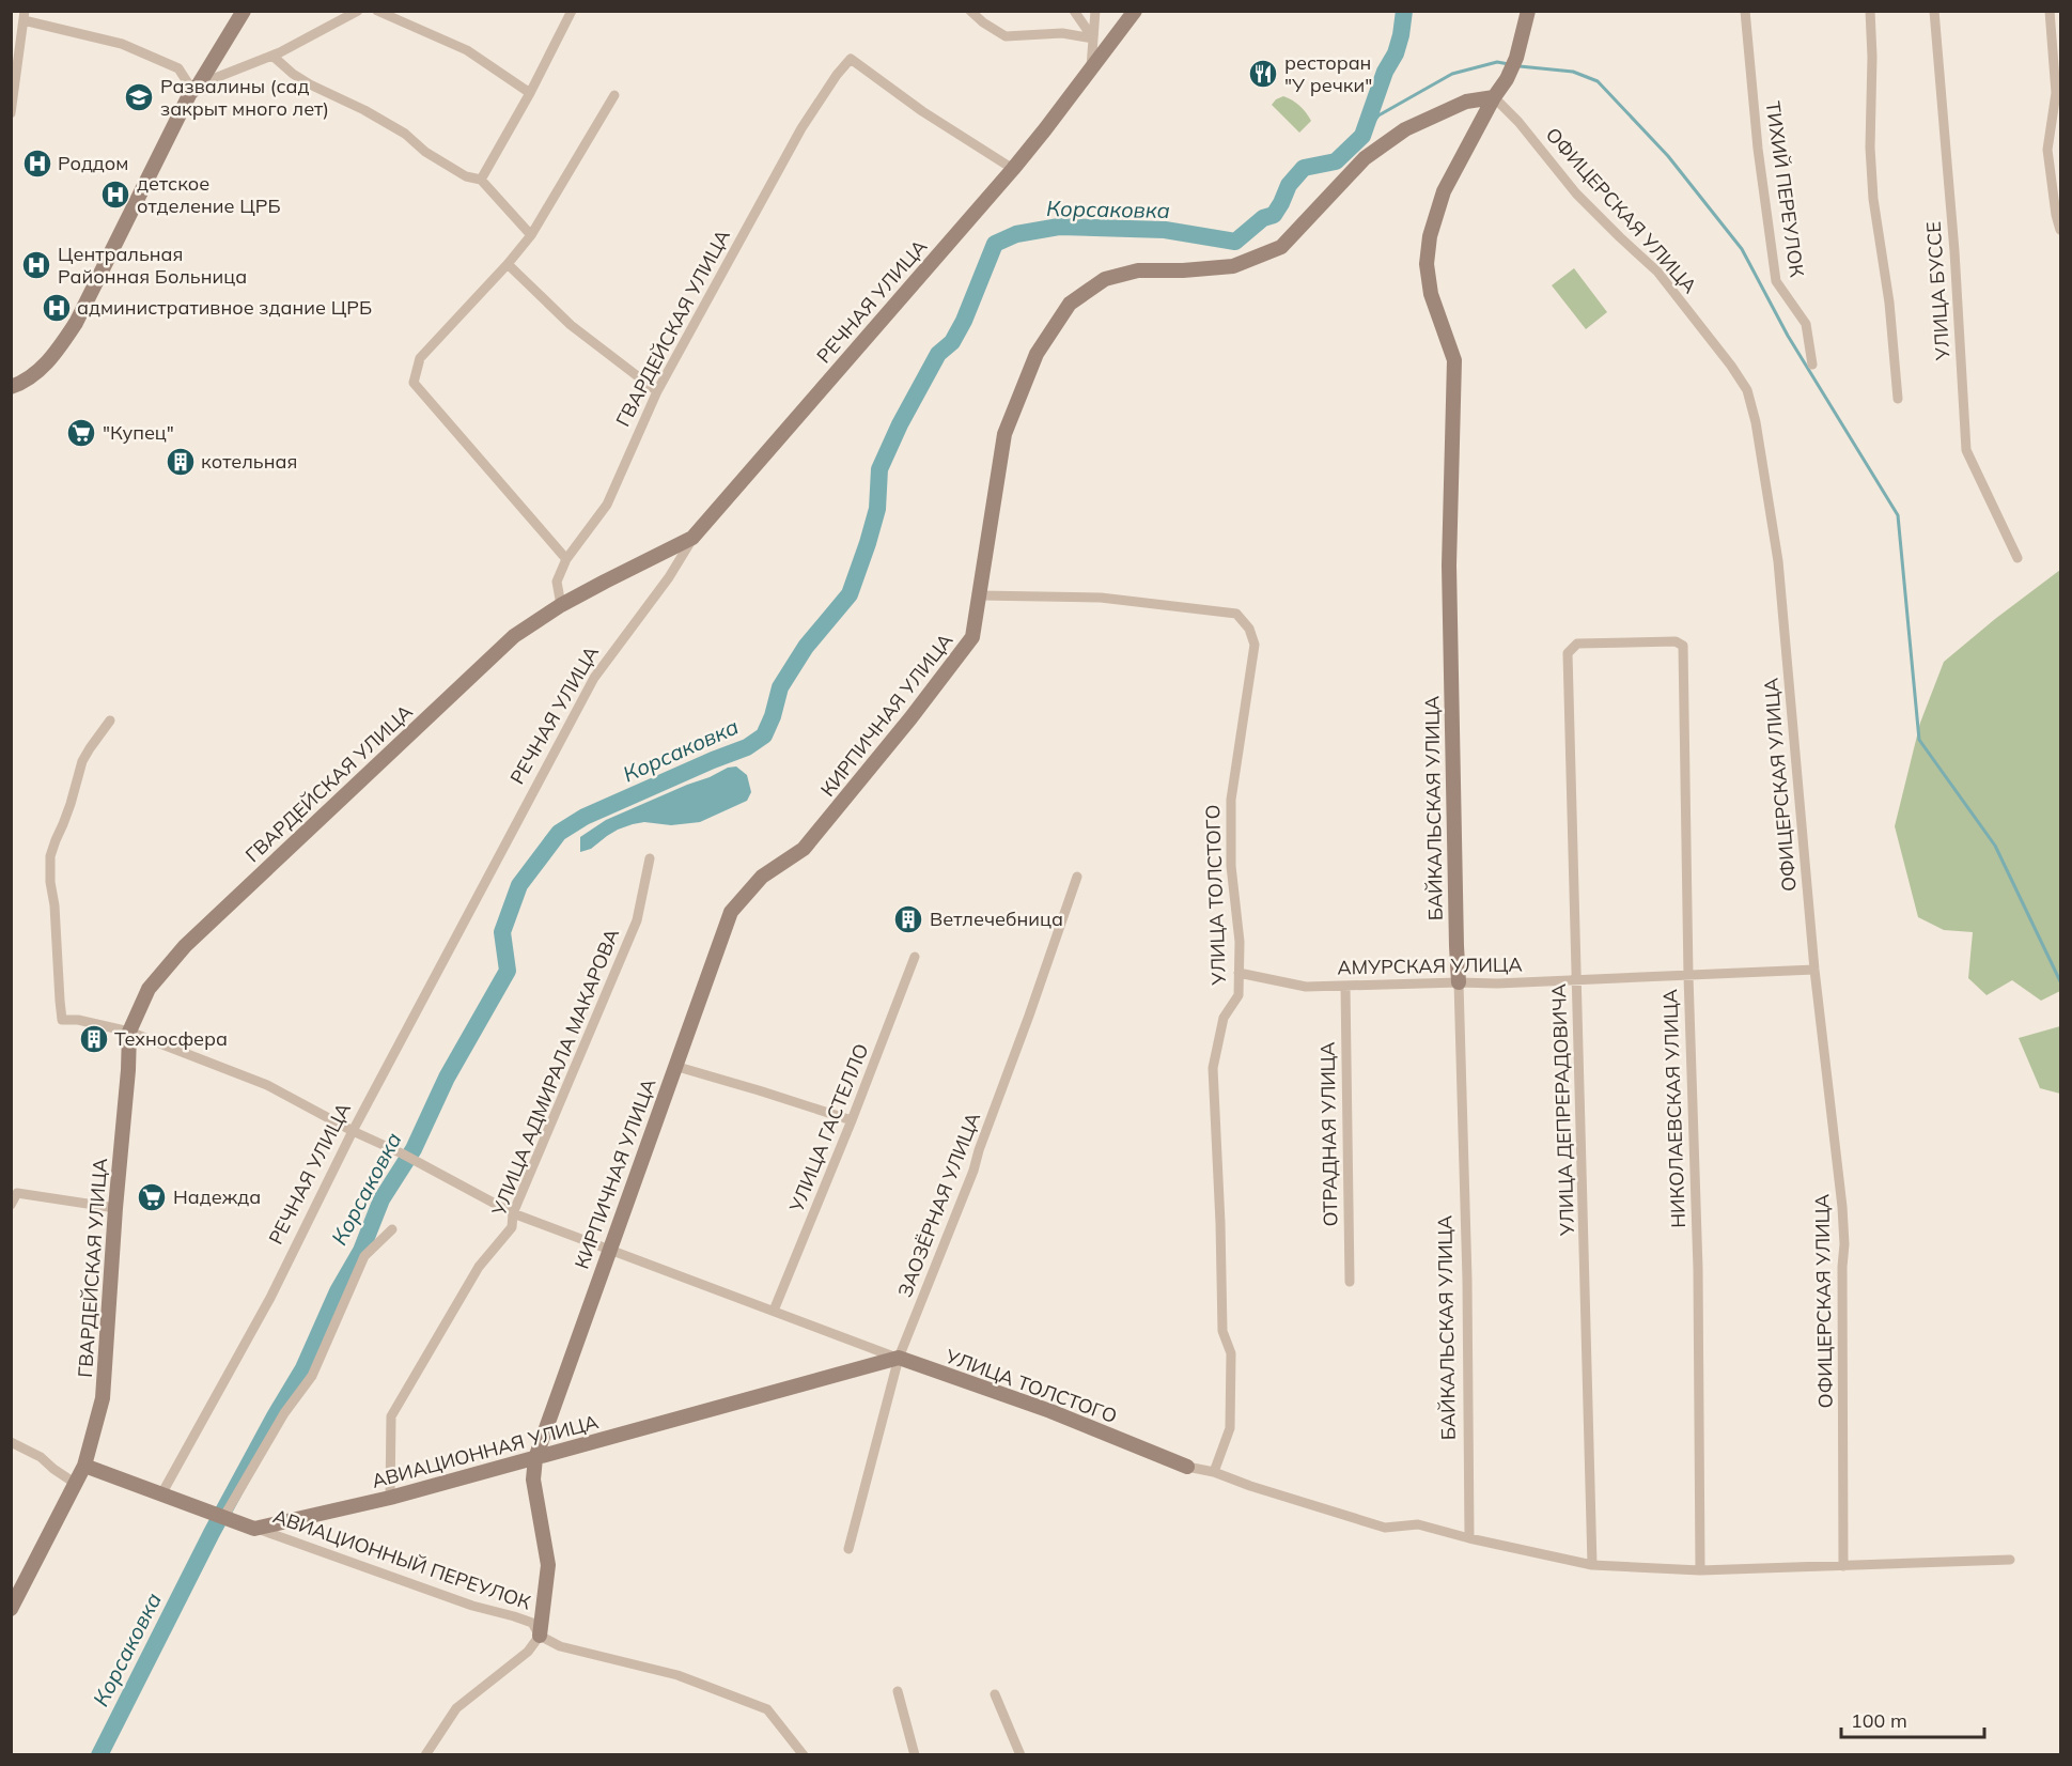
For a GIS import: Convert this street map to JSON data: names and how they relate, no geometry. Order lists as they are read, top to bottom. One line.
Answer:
{"streets":{"street":["ТИХИЙ ПЕРЕУЛОК","ОФИЦЕРСКАЯ УЛИЦА","УЛИЦА БУССЕ","РЕЧНАЯ УЛИЦА","ГВАРДЕЙСКАЯ УЛИЦА","КИРПИЧНАЯ УЛИЦА","БАЙКАЛЬСКАЯ УЛИЦА","УЛИЦА ТОЛСТОГО","АМУРСКАЯ УЛИЦА","УЛИЦА АДМИРАЛА МАКАРОВА","НИКОЛАЕВСКАЯ УЛИЦА","УЛИЦА ДЕПРЕРАДОВИЧА","УЛИЦА ГАСТЕЛЛО","ОТРАДНАЯ УЛИЦА","ЗАОЗЁРНАЯ УЛИЦА","АВИАЦИОННАЯ УЛИЦА","АВИАЦИОННЫЙ ПЕРЕУЛОК"]},"crossings":[["ОФИЦЕРСКАЯ УЛИЦА","КИРПИЧНАЯ УЛИЦА"],["ОФИЦЕРСКАЯ УЛИЦА","БАЙКАЛЬСКАЯ УЛИЦА"],["ОФИЦЕРСКАЯ УЛИЦА","АМУРСКАЯ УЛИЦА"],["РЕЧНАЯ УЛИЦА","ГВАРДЕЙСКАЯ УЛИЦА"],["РЕЧНАЯ УЛИЦА","УЛИЦА ТОЛСТОГО"],["ГВАРДЕЙСКАЯ УЛИЦА","УЛИЦА ТОЛСТОГО"],["КИРПИЧНАЯ УЛИЦА","БАЙКАЛЬСКАЯ УЛИЦА"],["КИРПИЧНАЯ УЛИЦА","УЛИЦА ТОЛСТОГО"],["КИРПИЧНАЯ УЛИЦА","АВИАЦИОННАЯ УЛИЦА"],["КИРПИЧНАЯ УЛИЦА","АВИАЦИОННЫЙ ПЕРЕУЛОК"],["БАЙКАЛЬСКАЯ УЛИЦА","АМУРСКАЯ УЛИЦА"],["УЛИЦА ТОЛСТОГО","АМУРСКАЯ УЛИЦА"],["УЛИЦА ТОЛСТОГО","УЛИЦА АДМИРАЛА МАКАРОВА"],["УЛИЦА ТОЛСТОГО","УЛИЦА ГАСТЕЛЛО"],["УЛИЦА ТОЛСТОГО","ЗАОЗЁРНАЯ УЛИЦА"],["УЛИЦА ТОЛСТОГО","АВИАЦИОННАЯ УЛИЦА"],["АМУРСКАЯ УЛИЦА","НИКОЛАЕВСКАЯ УЛИЦА"],["АМУРСКАЯ УЛИЦА","УЛИЦА ДЕПРЕРАДОВИЧА"],["АМУРСКАЯ УЛИЦА","ОТРАДНАЯ УЛИЦА"],["УЛИЦА АДМИРАЛА МАКАРОВА","АВИАЦИОННАЯ УЛИЦА"],["НИКОЛАЕВСКАЯ УЛИЦА","УЛИЦА ДЕПРЕРАДОВИЧА"],["ЗАОЗЁРНАЯ УЛИЦА","АВИАЦИОННАЯ УЛИЦА"],["АВИАЦИОННАЯ УЛИЦА","АВИАЦИОННЫЙ ПЕРЕУЛОК"]],"water":["Корсаковка"],"places":{"restaurant":["ресторан \"У речки\""],"school or university":["Развалины (сад закрыт много лет)"],"hospital":["Роддом","детское отделение ЦРБ","Центральная Районная Больница","административное здание ЦРБ"],"supermarket":["\"Купец\"","Надежда"],"building":["котельная","Ветлечебница","Техносфера"]},"scale_bar":"100 m"}
